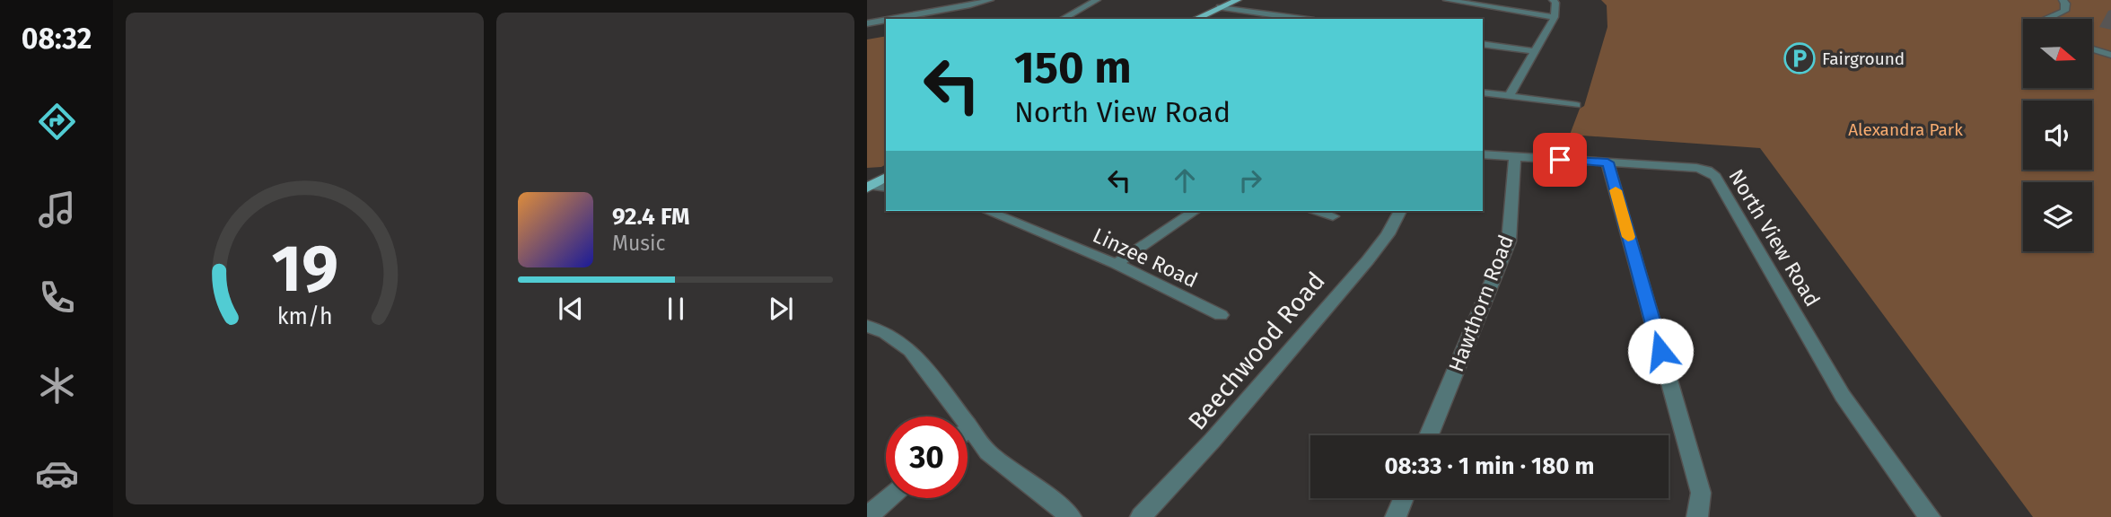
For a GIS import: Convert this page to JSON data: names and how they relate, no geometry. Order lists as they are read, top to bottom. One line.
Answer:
{"streets":{"street":["North View Road","Linzee Road","Hawthorn Road","Beechwood Road"]},"crossings":[["North View Road","Hawthorn Road"]],"parks":["Alexandra Park"],"places":{"parking":["Fairground"]},"north":"right","page":{"tabs":"08:32","turn":["150 m","North View Road"],"song":["92.4 FM","Music"],"limit":"30","trip":"08:33 · 1 min · 180 m","gauge":["19","km/h"]}}
